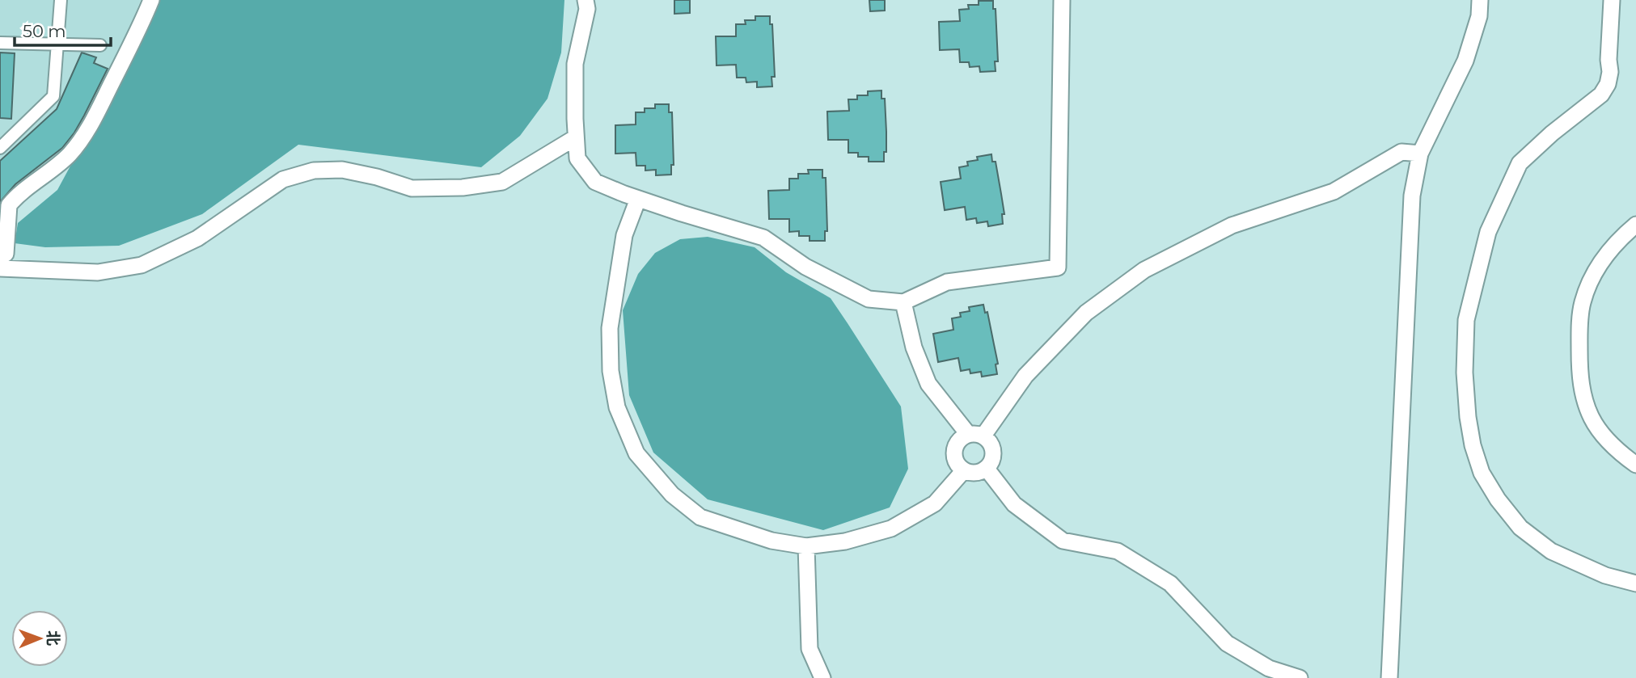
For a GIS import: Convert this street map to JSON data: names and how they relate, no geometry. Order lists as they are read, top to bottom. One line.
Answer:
{"scale_bar":"50 m","north":"right"}
